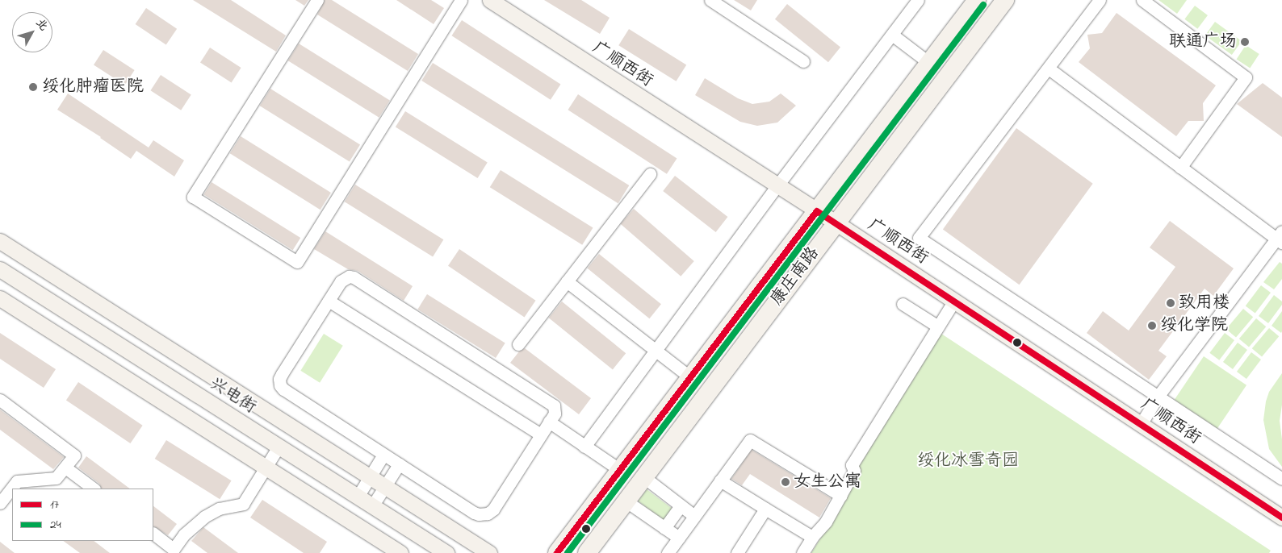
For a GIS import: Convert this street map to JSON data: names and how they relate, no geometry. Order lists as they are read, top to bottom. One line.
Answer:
{"streets":{"highway":["康庄南路"],"main road":["广顺西街","兴电街"]},"crossings":[["广顺西街","康庄南路"]],"parks":["绥化冰雪奇园"],"places":["联通广场","绥化肿瘤医院","致用楼","绥化学院","女生公寓"],"lines":["transit line 24","transit line 17"],"legend":["17","24"],"north":"top right"}
